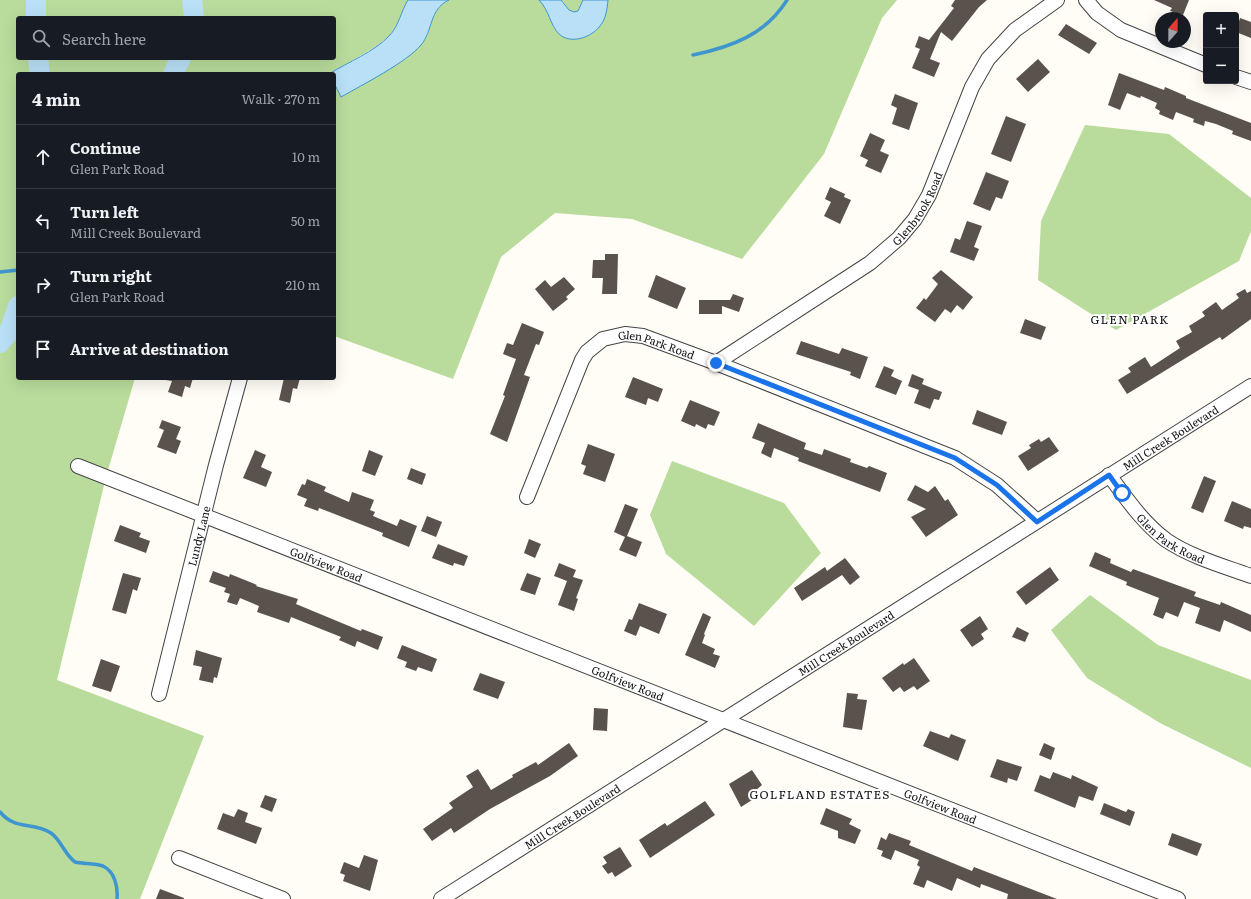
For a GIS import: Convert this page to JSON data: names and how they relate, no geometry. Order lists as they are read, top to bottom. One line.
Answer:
{"streets":{"street":["Glenbrook Road","Glen Park Road","Mill Creek Boulevard","Lundy Lane","Golfview Road"]},"crossings":[["Glenbrook Road","Glen Park Road"],["Glen Park Road","Mill Creek Boulevard"],["Mill Creek Boulevard","Golfview Road"],["Lundy Lane","Golfview Road"]],"districts":["GLEN PARK","GOLFLAND ESTATES"],"north":"top","page":{"map_buttons":["+","−"],"search":"Search here","heading":["4 min","Walk · 270 m"],"list":[["Continue","Glen Park Road","10 m"],["Turn left","Mill Creek Boulevard","50 m"],["Turn right","Glen Park Road","210 m"],"Arrive at destination"]}}
